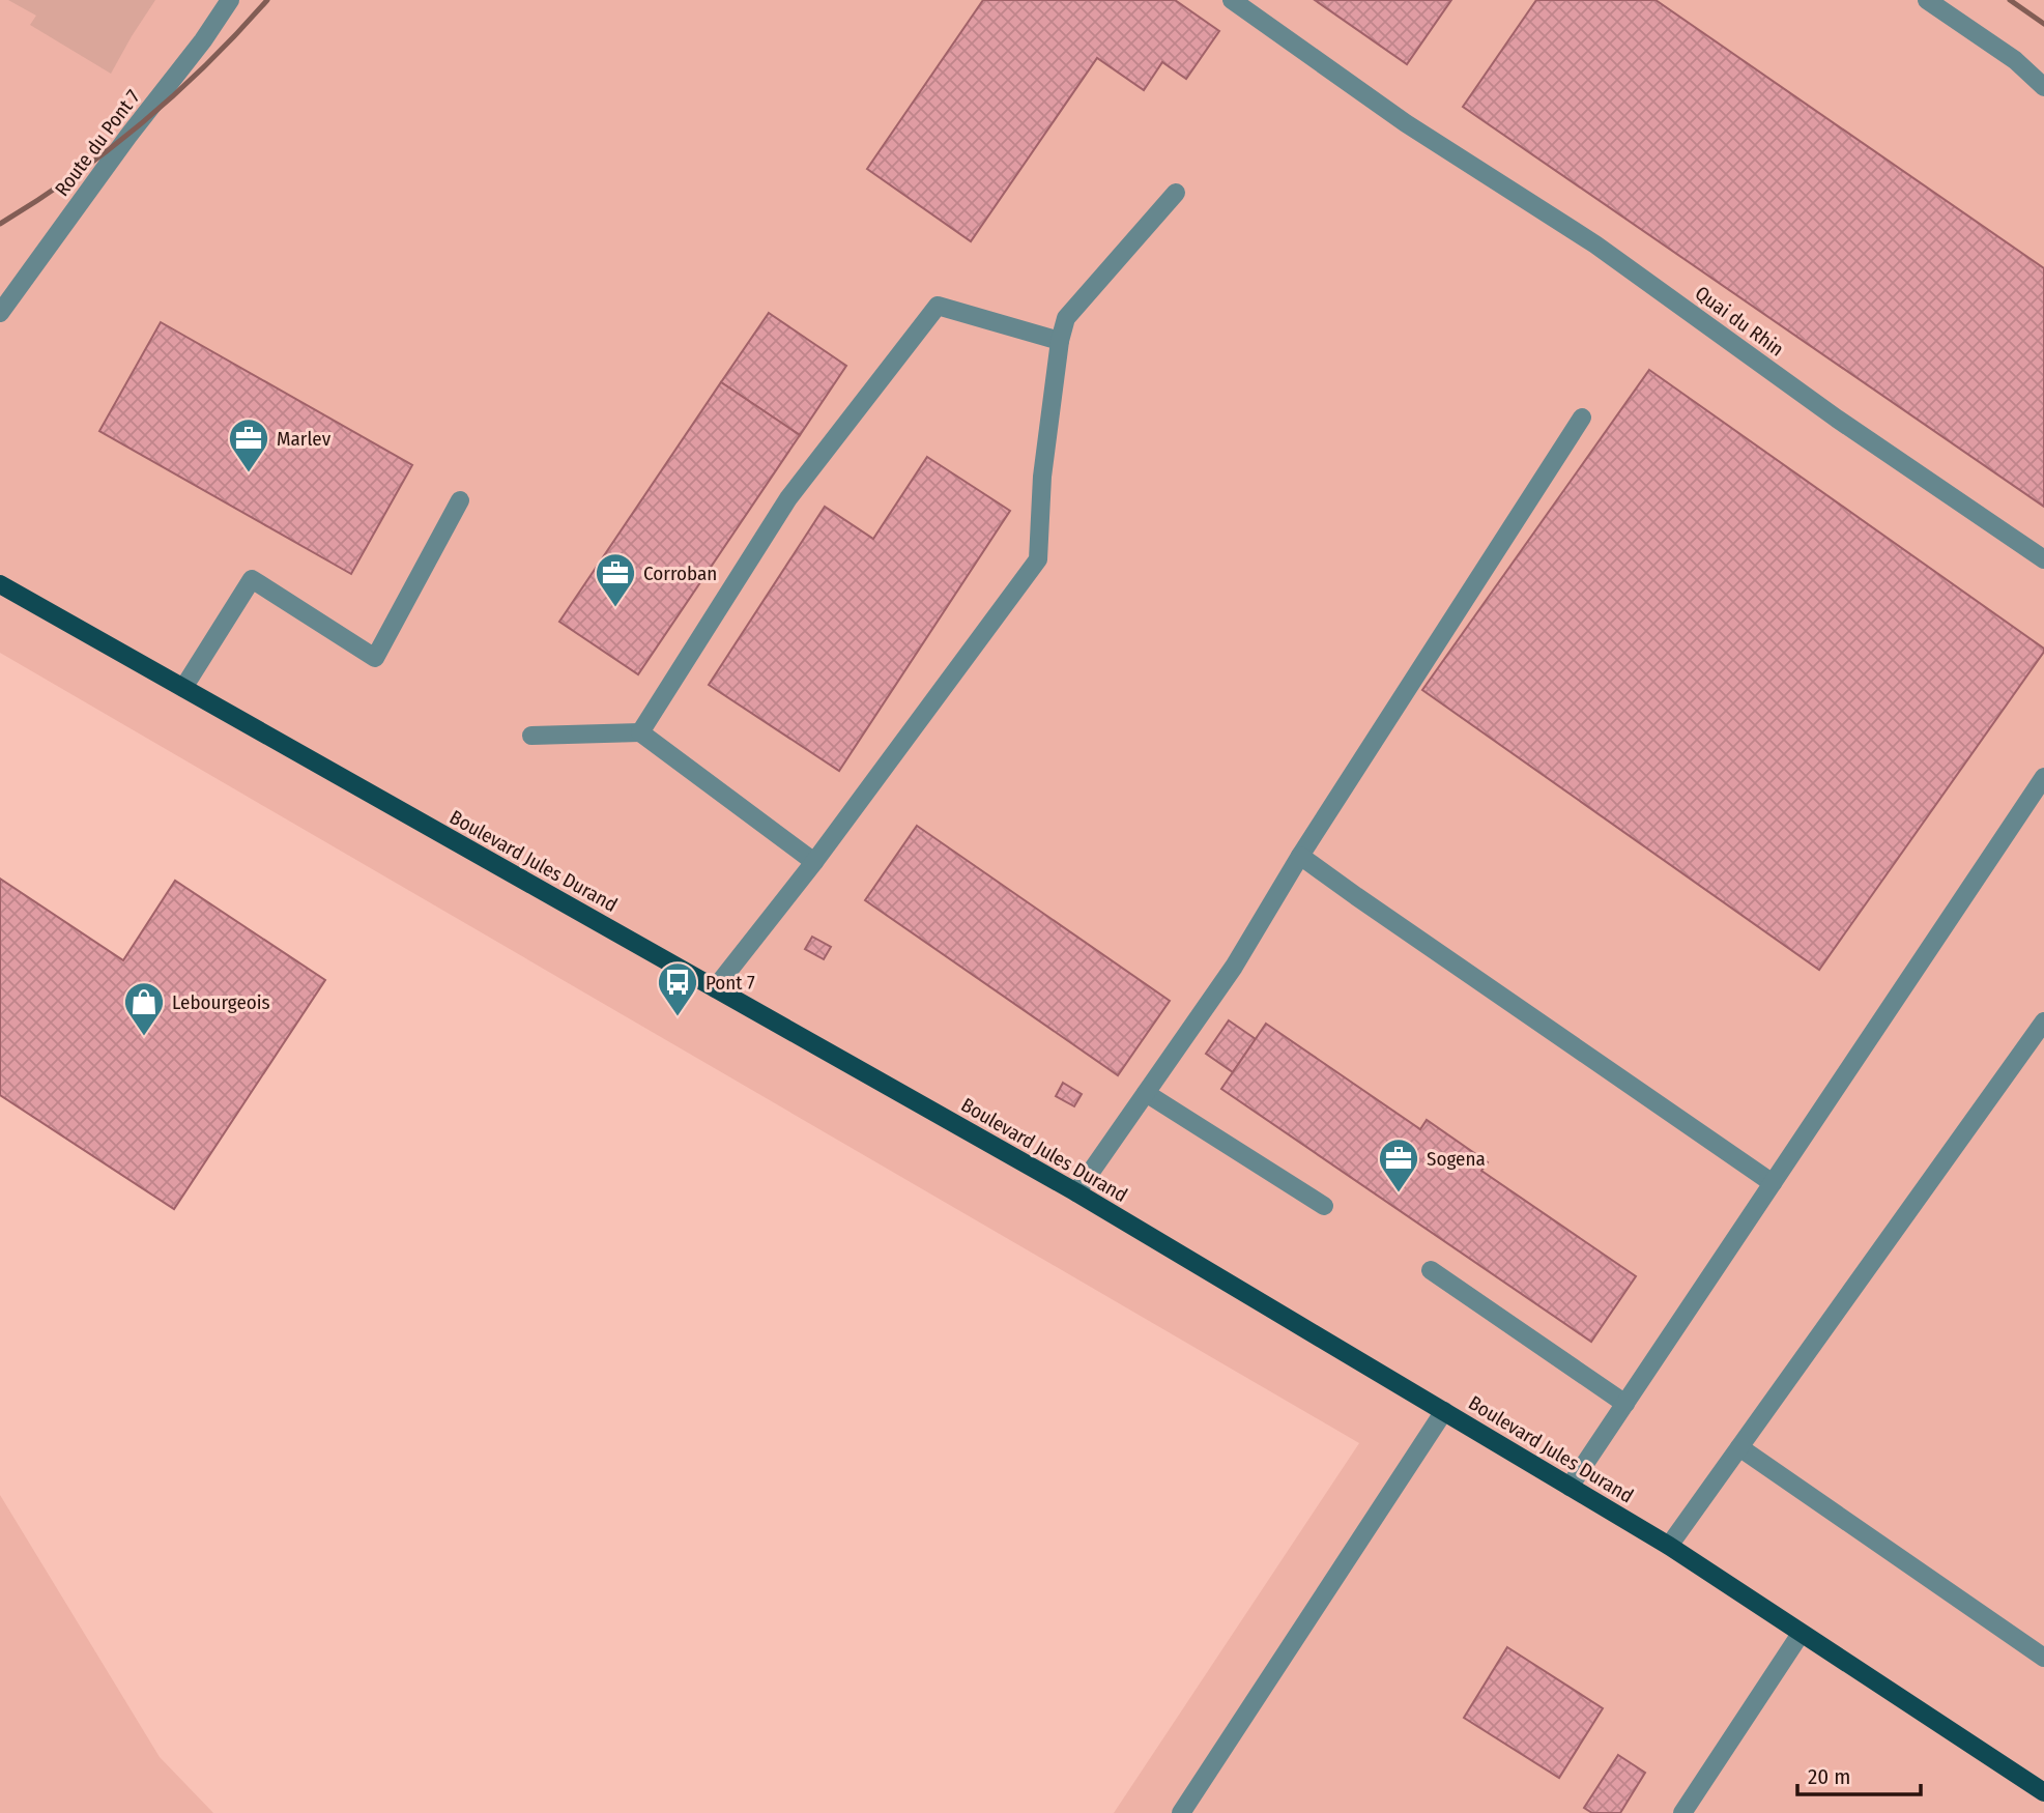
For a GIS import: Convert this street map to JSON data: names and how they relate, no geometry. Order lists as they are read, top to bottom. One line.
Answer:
{"streets":{"main road":["Boulevard Jules Durand"],"street":["Route du Pont 7","Quai du Rhin"]},"places":{"office":["Marlev","Corroban","Sogena"],"bus stop":["Pont 7"],"shop":["Lebourgeois"]},"scale_bar":"20 m"}
